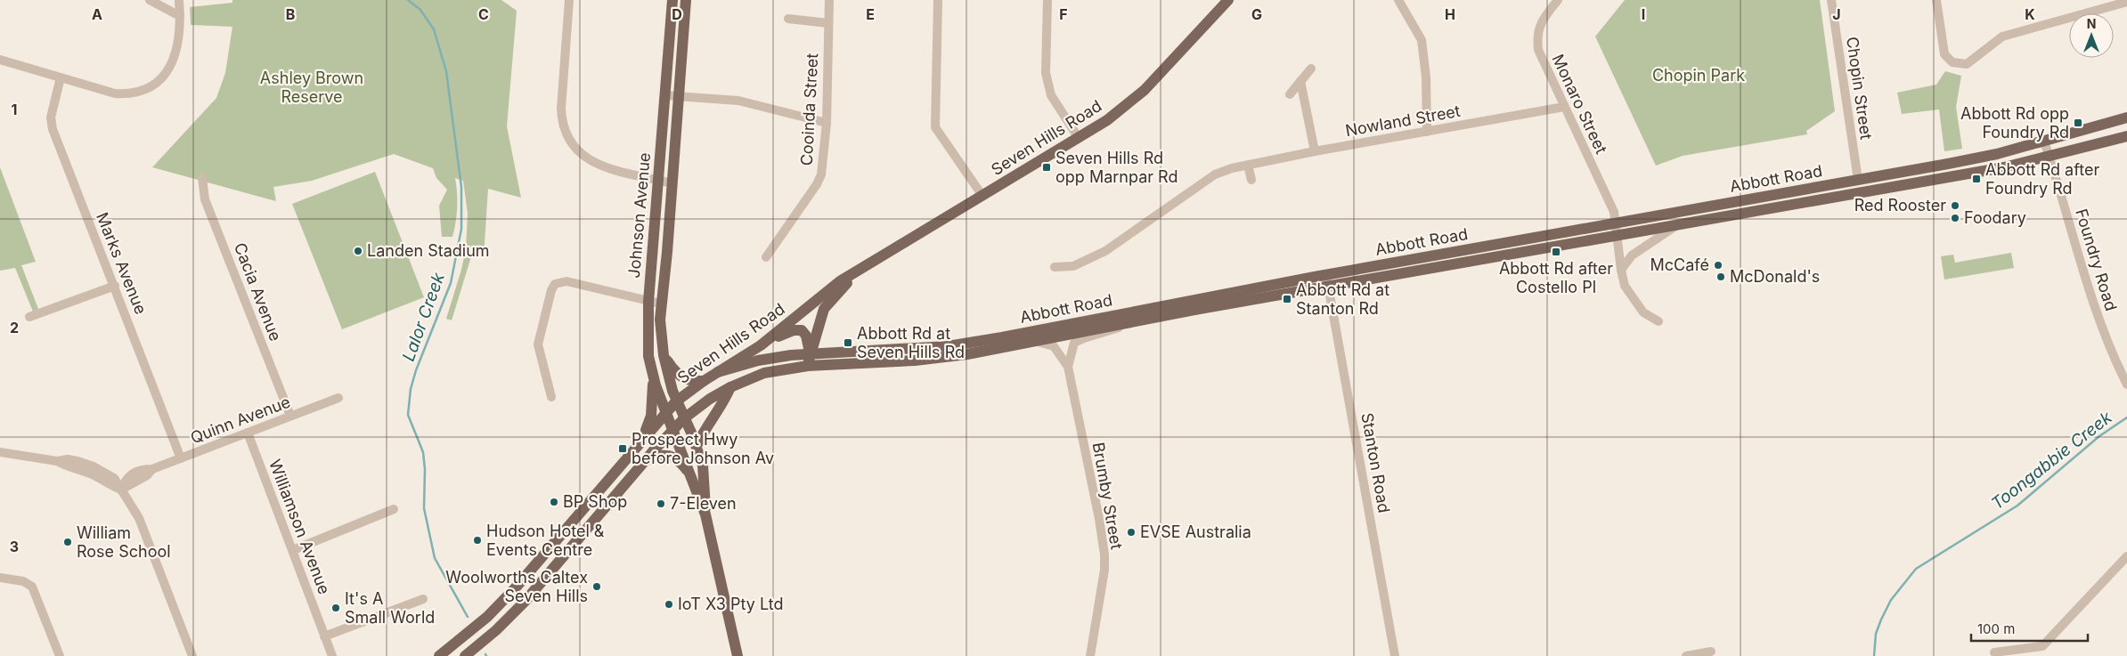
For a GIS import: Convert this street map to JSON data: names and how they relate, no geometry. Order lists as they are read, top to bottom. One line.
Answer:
{"streets":{"main road":["Seven Hills Road","Abbott Road","Johnson Avenue"],"street":["Chopin Street","Monaro Street","Cooinda Street","Nowland Street","Foundry Road","Marks Avenue","Cacia Avenue","Quinn Avenue","Stanton Road","Brumby Street","Williamson Avenue"]},"crossings":[["Chopin Street","Abbott Road"],["Monaro Street","Nowland Street"],["Monaro Street","Abbott Road"],["Seven Hills Road","Abbott Road"],["Seven Hills Road","Johnson Avenue"],["Abbott Road","Foundry Road"],["Abbott Road","Stanton Road"],["Abbott Road","Brumby Street"],["Marks Avenue","Quinn Avenue"],["Cacia Avenue","Quinn Avenue"],["Quinn Avenue","Williamson Avenue"]],"water":["Lalor Creek","Toongabbie Creek"],"parks":["Chopin Park","Ashley Brown Reserve"],"places":{"transit":["Abbott Rd opp Foundry Rd","Seven Hills Rd opp Marnpar Rd","Abbott Rd after Foundry Rd","Abbott Rd after Costello Pl","Abbott Rd at Stanton Rd","Abbott Rd at Seven Hills Rd","Prospect Hwy before Johnson Av"],"other":["Red Rooster","Foodary","Landen Stadium","McCafé","McDonald's","BP Shop","7-Eleven","EVSE Australia","Hudson Hotel & Events Centre","William Rose School","Woolworths Caltex Seven Hills","IoT X3 Pty Ltd","It's A Small World"]},"scale_bar":"100 m","north":"top","grid":{"columns":["A","B","C","D","E","F","G","H","I","J","K"],"rows":["1","2","3"]}}
